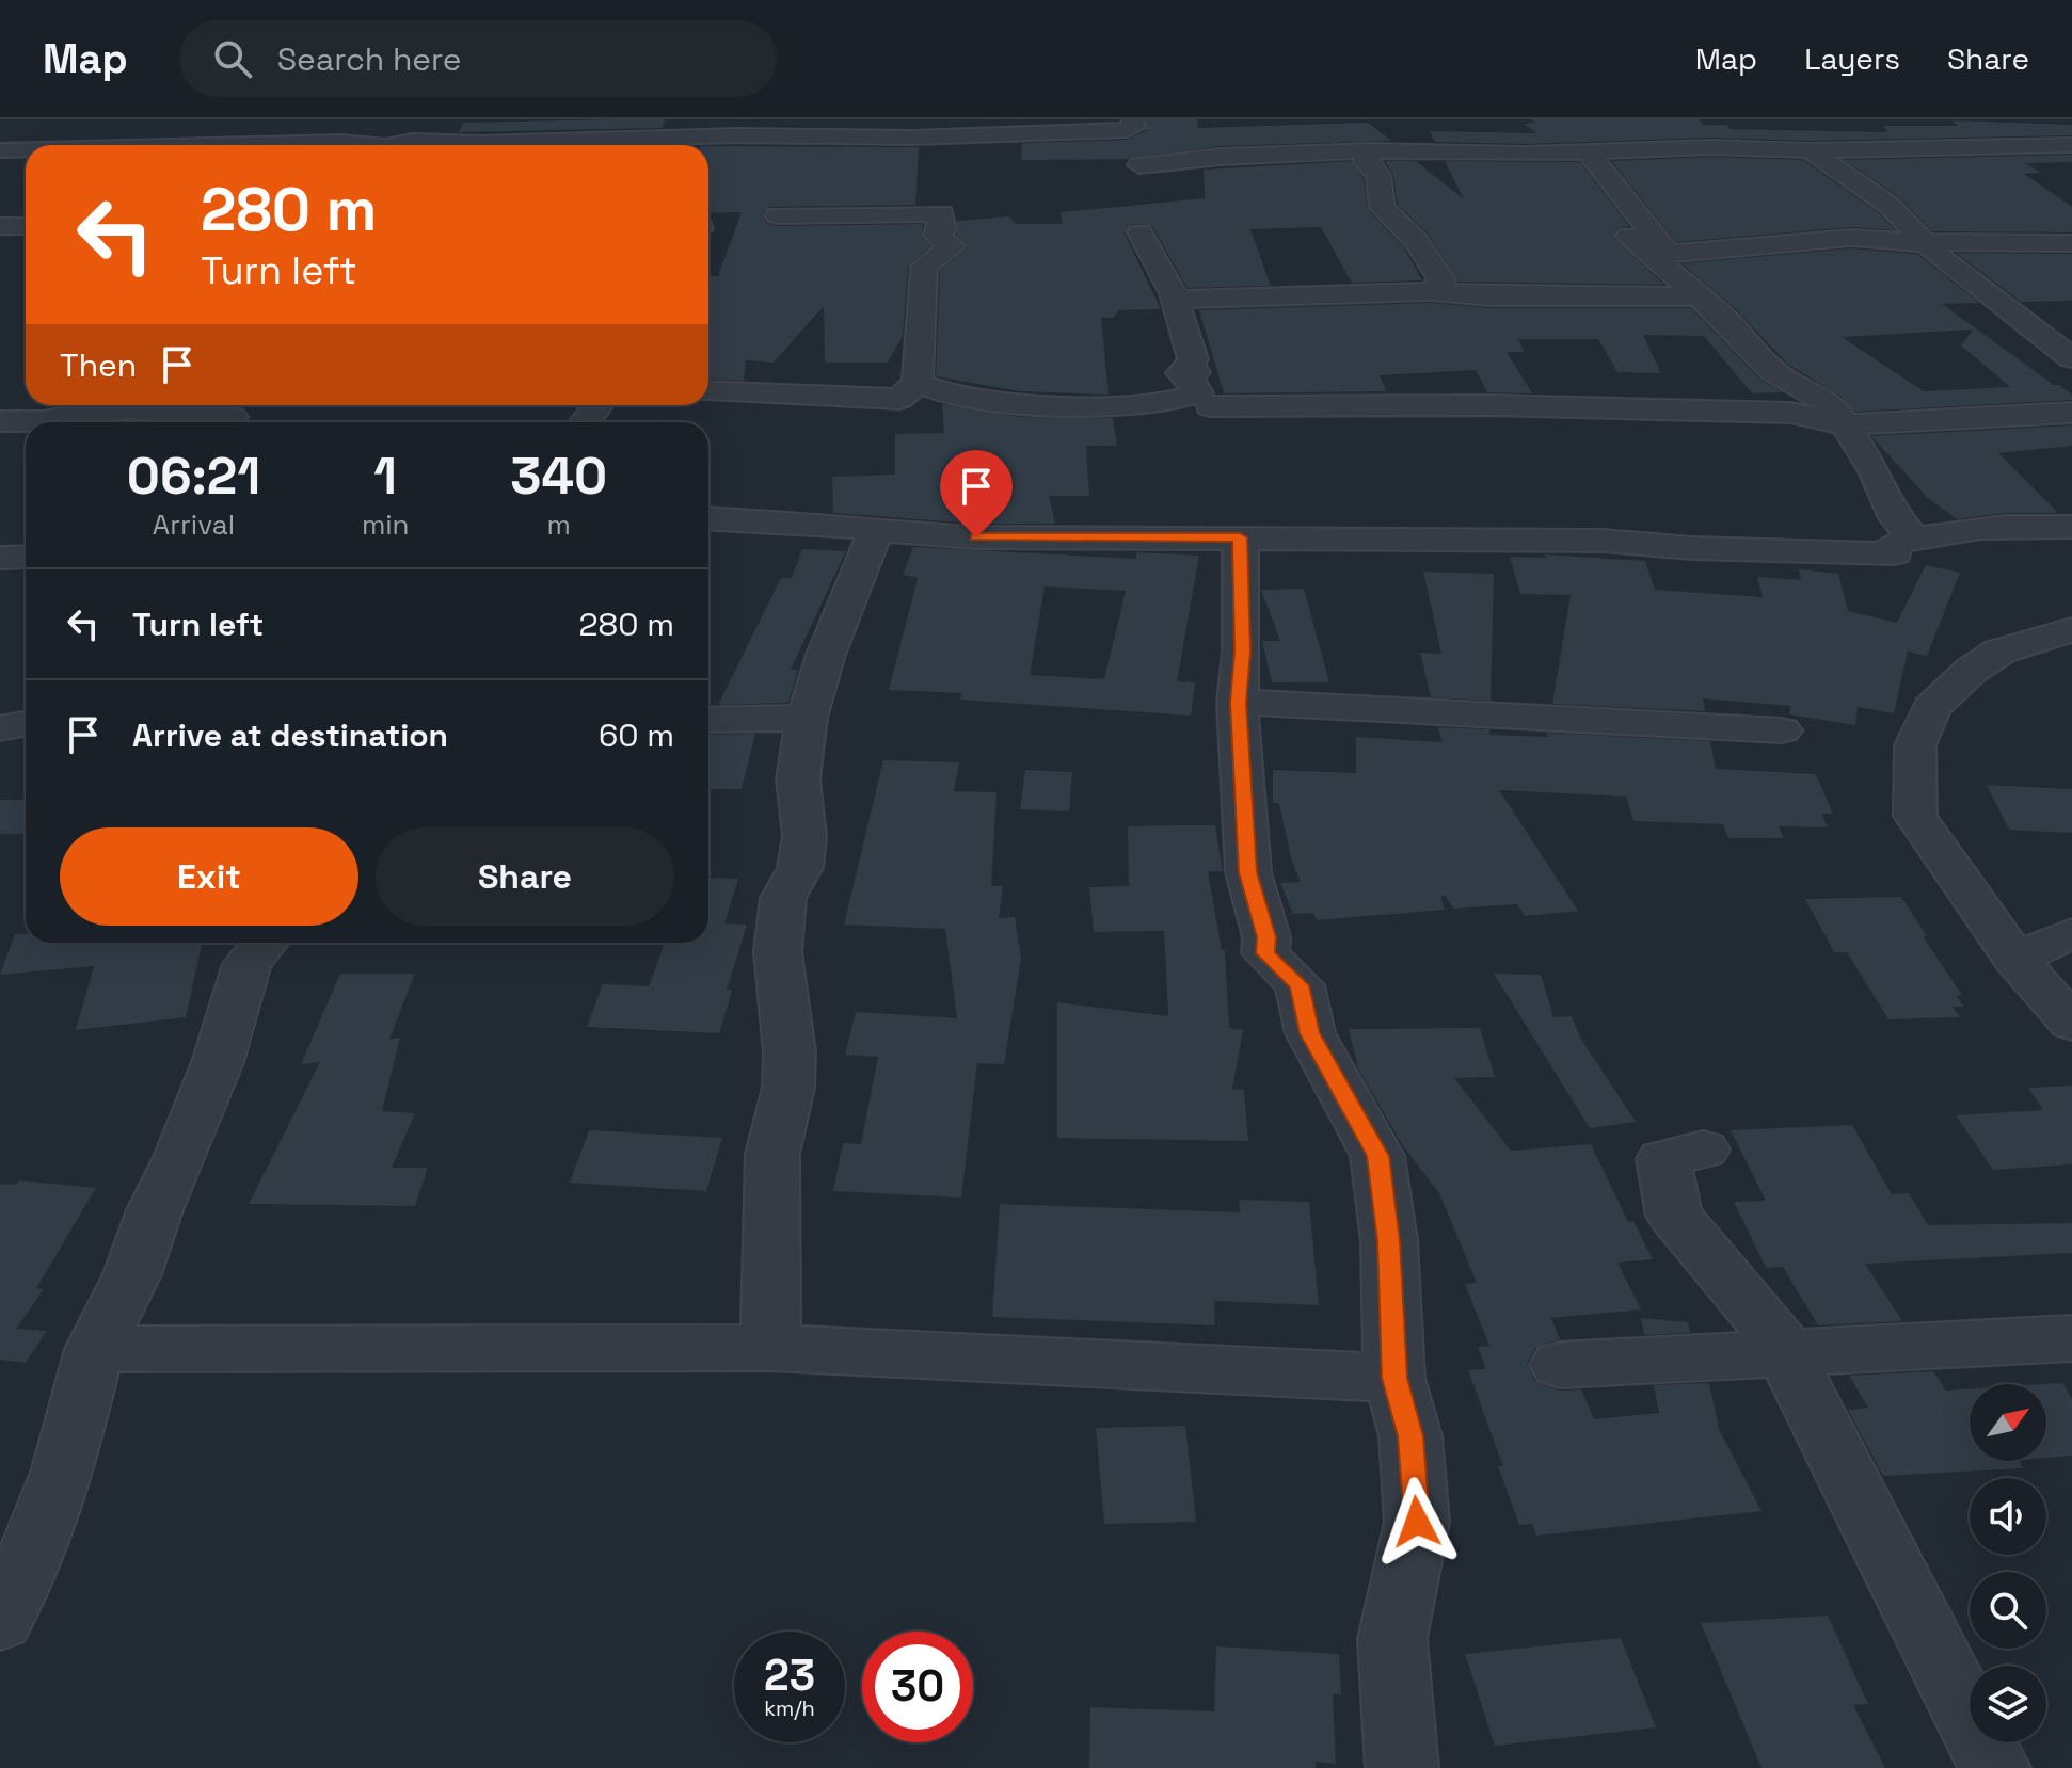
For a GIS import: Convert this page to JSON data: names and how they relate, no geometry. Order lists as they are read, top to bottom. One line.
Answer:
{"north":"top right","page":{"header":"Map","search":"Search here","nav":["Map","Layers","Share"],"turn":["280 m","Turn left"],"then":"Then","eta":["06:21","Arrival","1","min","340","m"],"list":[{"name":"Turn left","value":"280 m"},{"name":"Arrive at destination","value":"60 m"}],"buttons":["Exit","Share"],"speed":"23 km/h","limit":"30"}}
